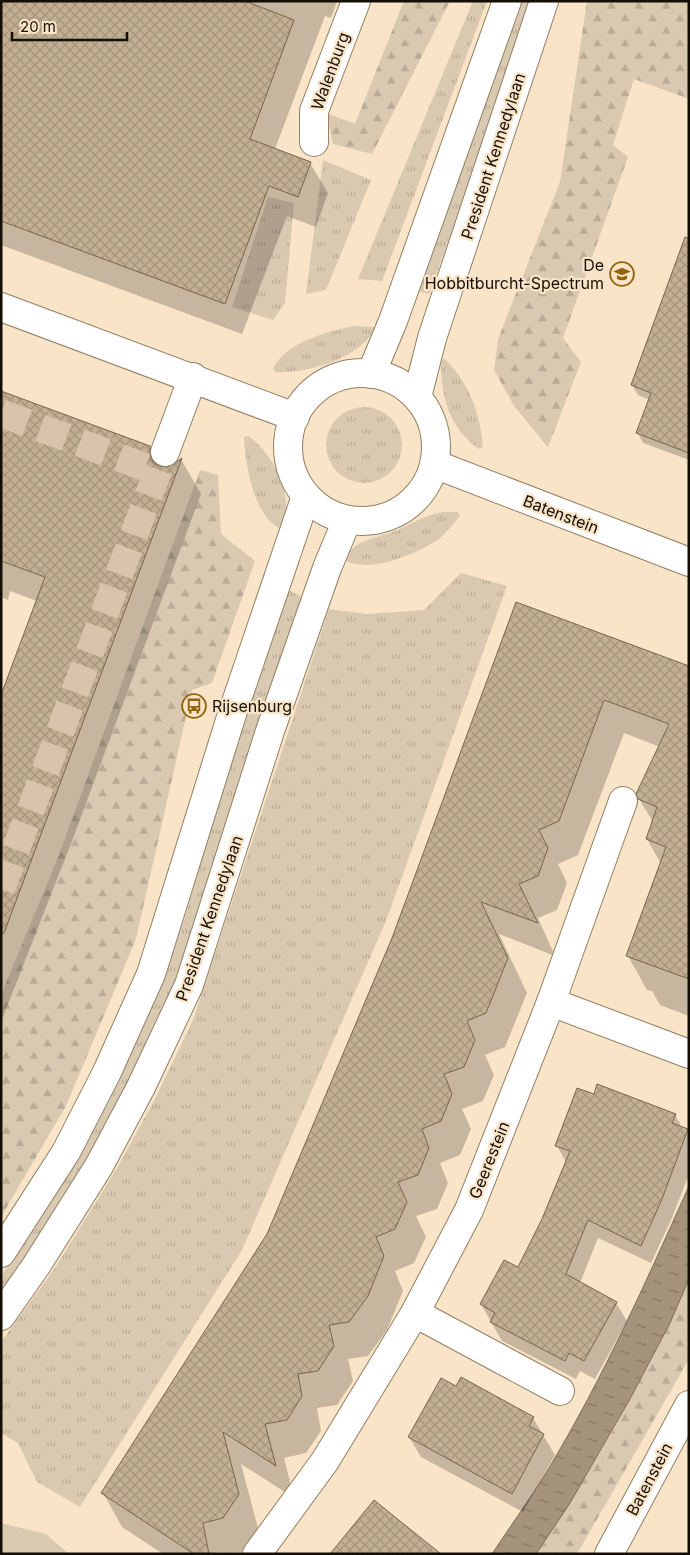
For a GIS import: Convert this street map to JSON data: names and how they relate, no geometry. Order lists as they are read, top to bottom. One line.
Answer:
{"streets":{"street":["Walenburg","President Kennedylaan","Batenstein","Geerestein"]},"crossings":[["President Kennedylaan","Batenstein"]],"places":{"school or university":["De Hobbitburcht-Spectrum"],"bus stop":["Rijsenburg"]},"scale_bar":"20 m"}
